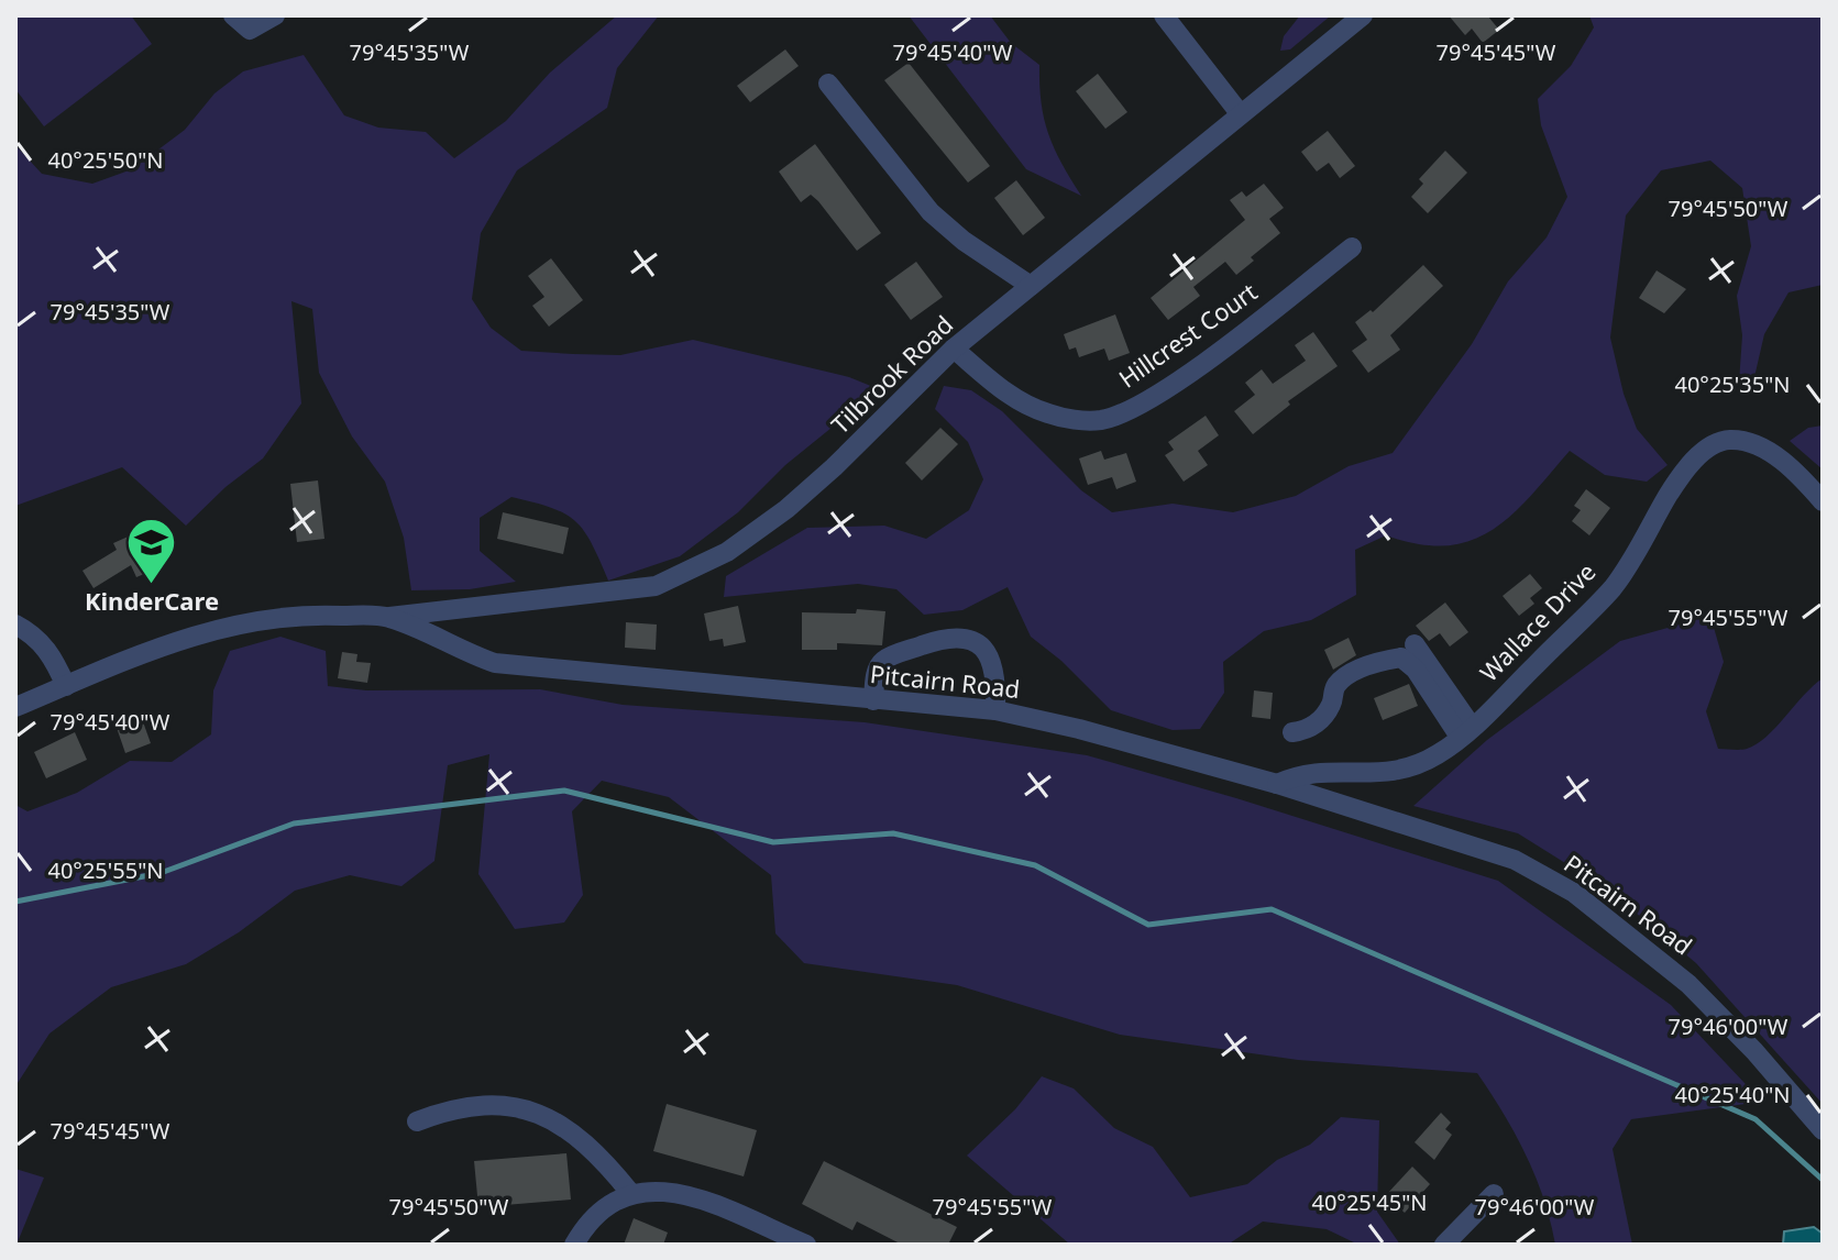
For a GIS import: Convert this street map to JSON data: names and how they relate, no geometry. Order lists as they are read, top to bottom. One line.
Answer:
{"streets":{"street":["Hillcrest Court","Tilbrook Road","Wallace Drive","Pitcairn Road"]},"crossings":[["Hillcrest Court","Tilbrook Road"],["Tilbrook Road","Pitcairn Road"],["Wallace Drive","Pitcairn Road"]],"places":{"school or university":["KinderCare"]},"coordinates":["79°45'45\"W","79°45'35\"W","79°45'40\"W","40°25'50\"N","79°45'50\"W","40°25'35\"N","79°45'55\"W","40°25'55\"N","79°46'00\"W","40°25'40\"N","40°25'45\"N"]}
